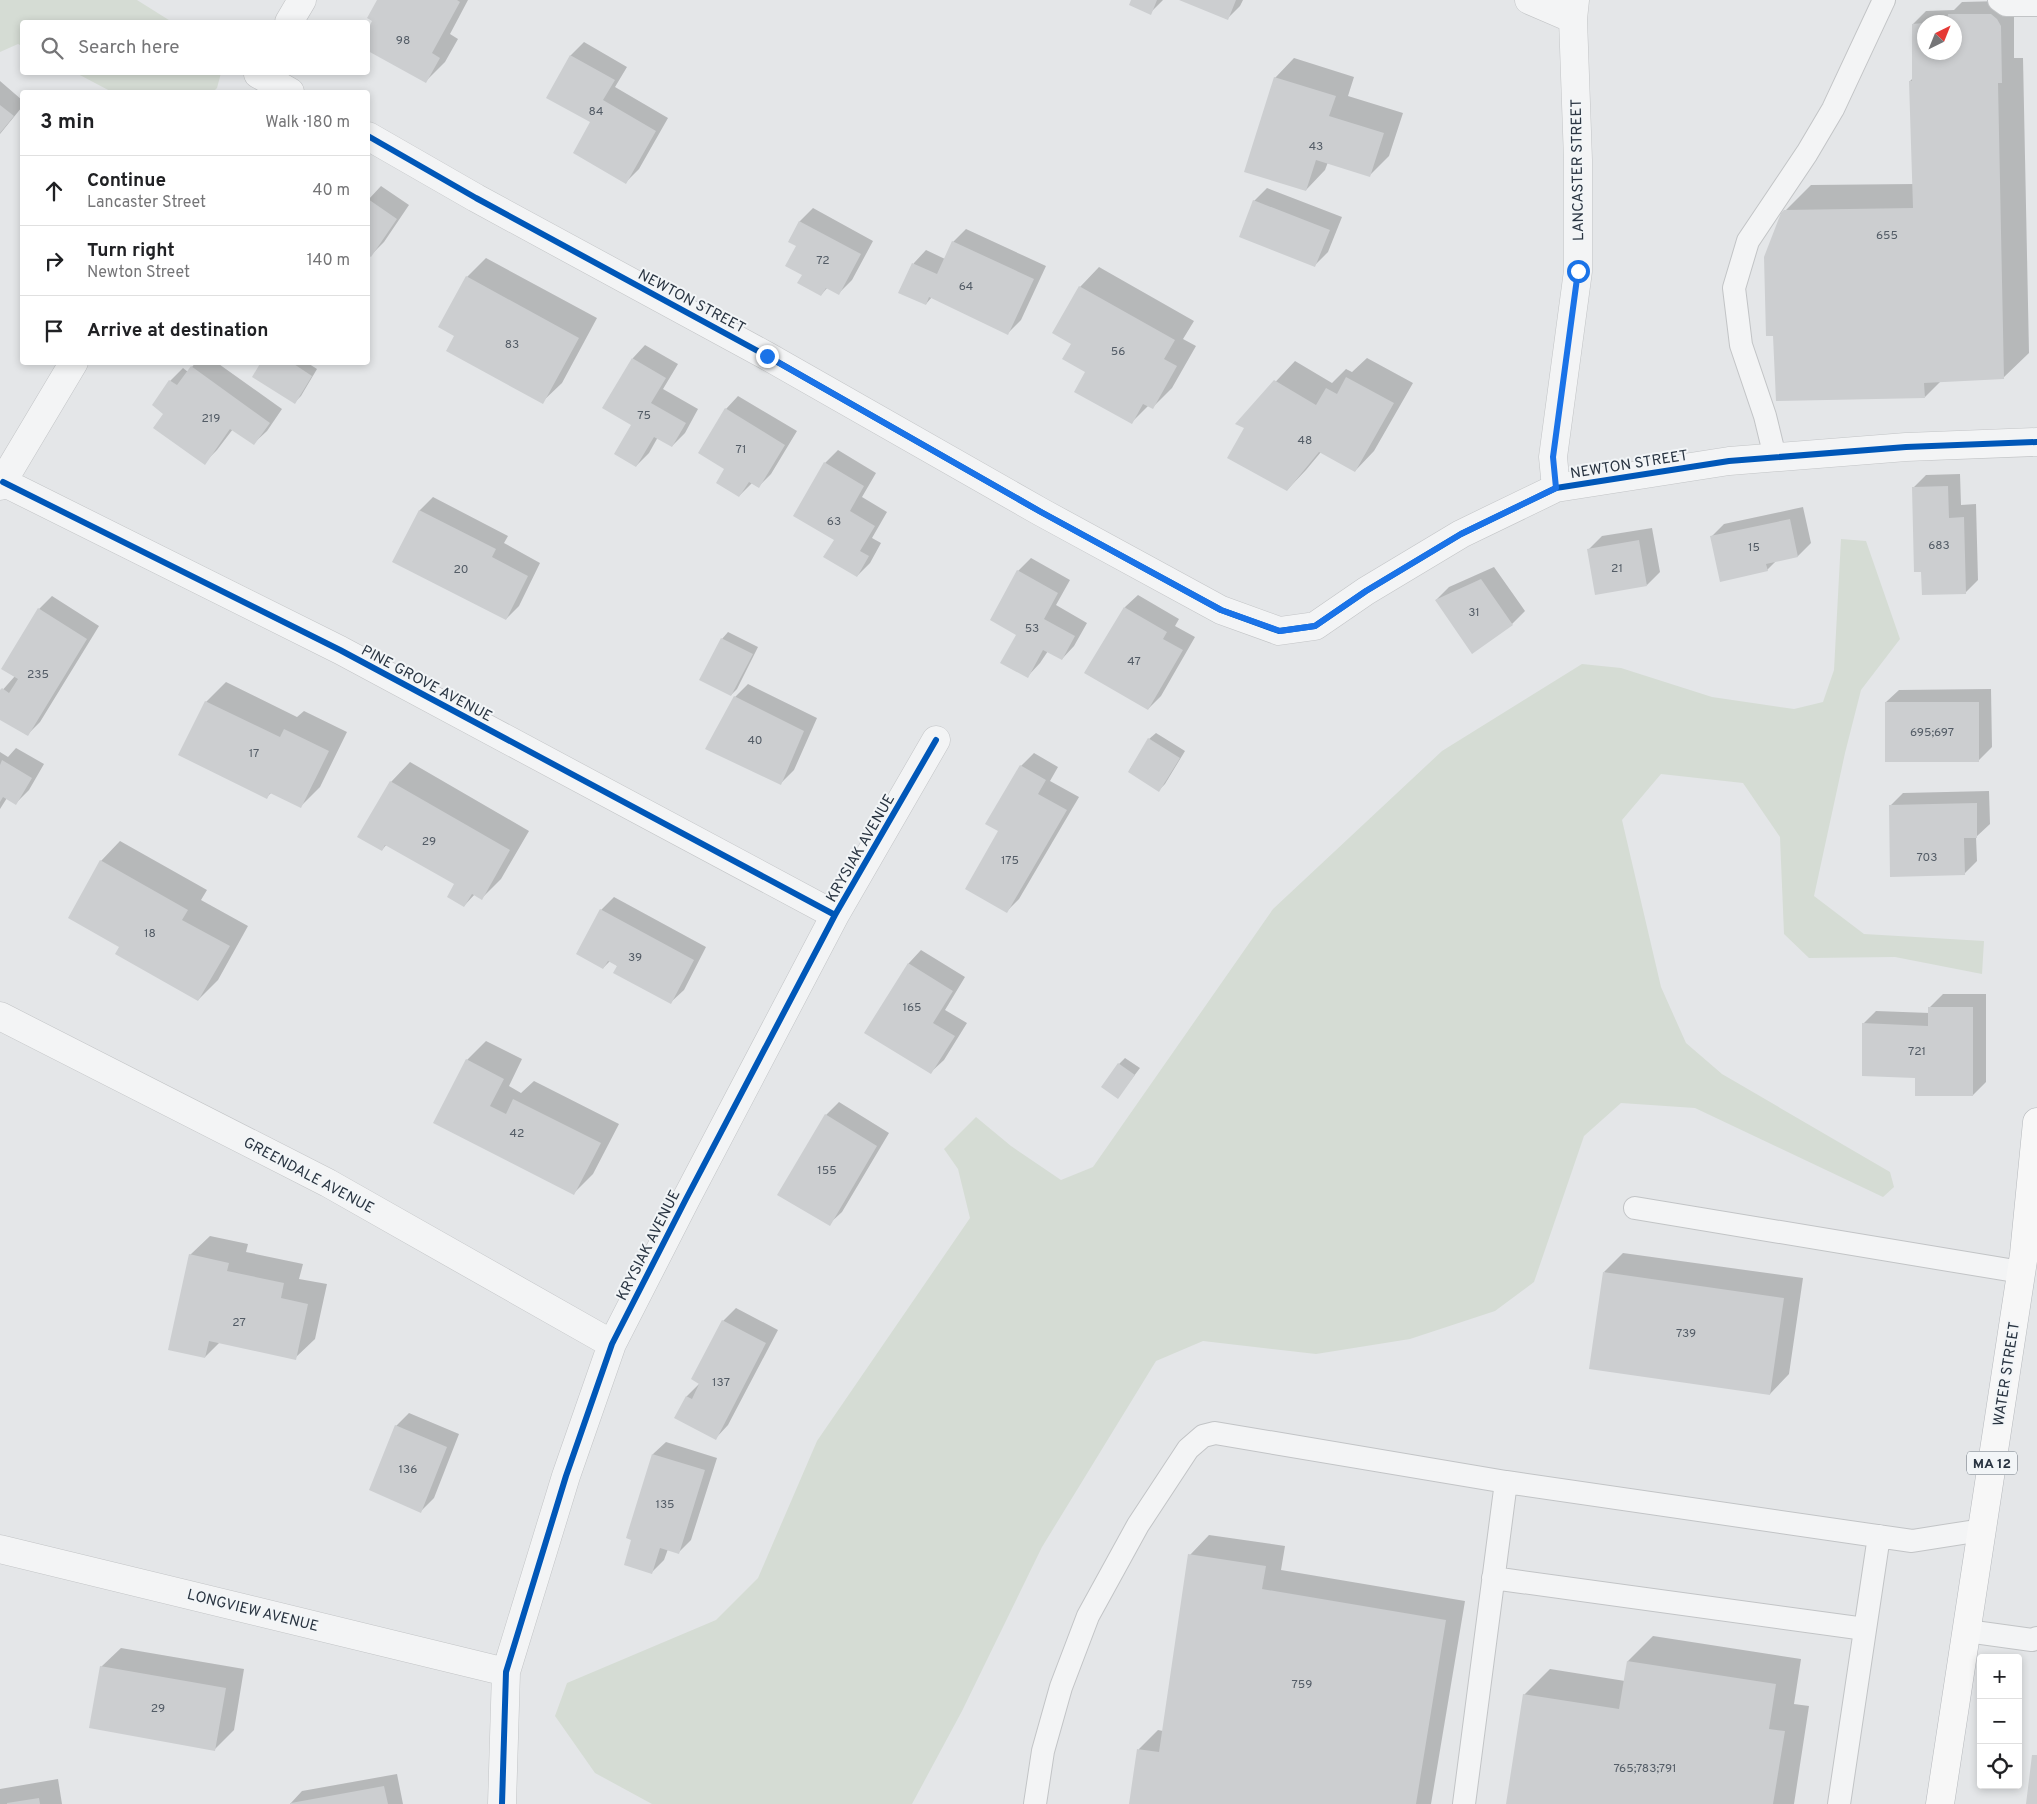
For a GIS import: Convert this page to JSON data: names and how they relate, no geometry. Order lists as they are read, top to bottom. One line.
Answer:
{"streets":{"highway":["WATER STREET","MA 12"],"street":["LANCASTER STREET","NEWTON STREET","PINE GROVE AVENUE","KRYSIAK AVENUE","GREENDALE AVENUE","LONGVIEW AVENUE"]},"crossings":[["LANCASTER STREET","NEWTON STREET"],["PINE GROVE AVENUE","KRYSIAK AVENUE"],["KRYSIAK AVENUE","GREENDALE AVENUE"],["KRYSIAK AVENUE","LONGVIEW AVENUE"]],"house_numbers":["98","84","43","655","72","64","83","56","75","219","48","71","63","683","15","21","20","31","53","47","235","695;697","40","17","29","703","175","18","39","165","721","42","155","27","739","137","136","135","759","29","765;783;791"],"north":"top right","page":{"search":"Search here","heading":["3 min","Walk · 180 m"],"list":[["Continue","Lancaster Street","40 m"],["Turn right","Newton Street","140 m"],"Arrive at destination"],"map_buttons":["+","−"]}}
